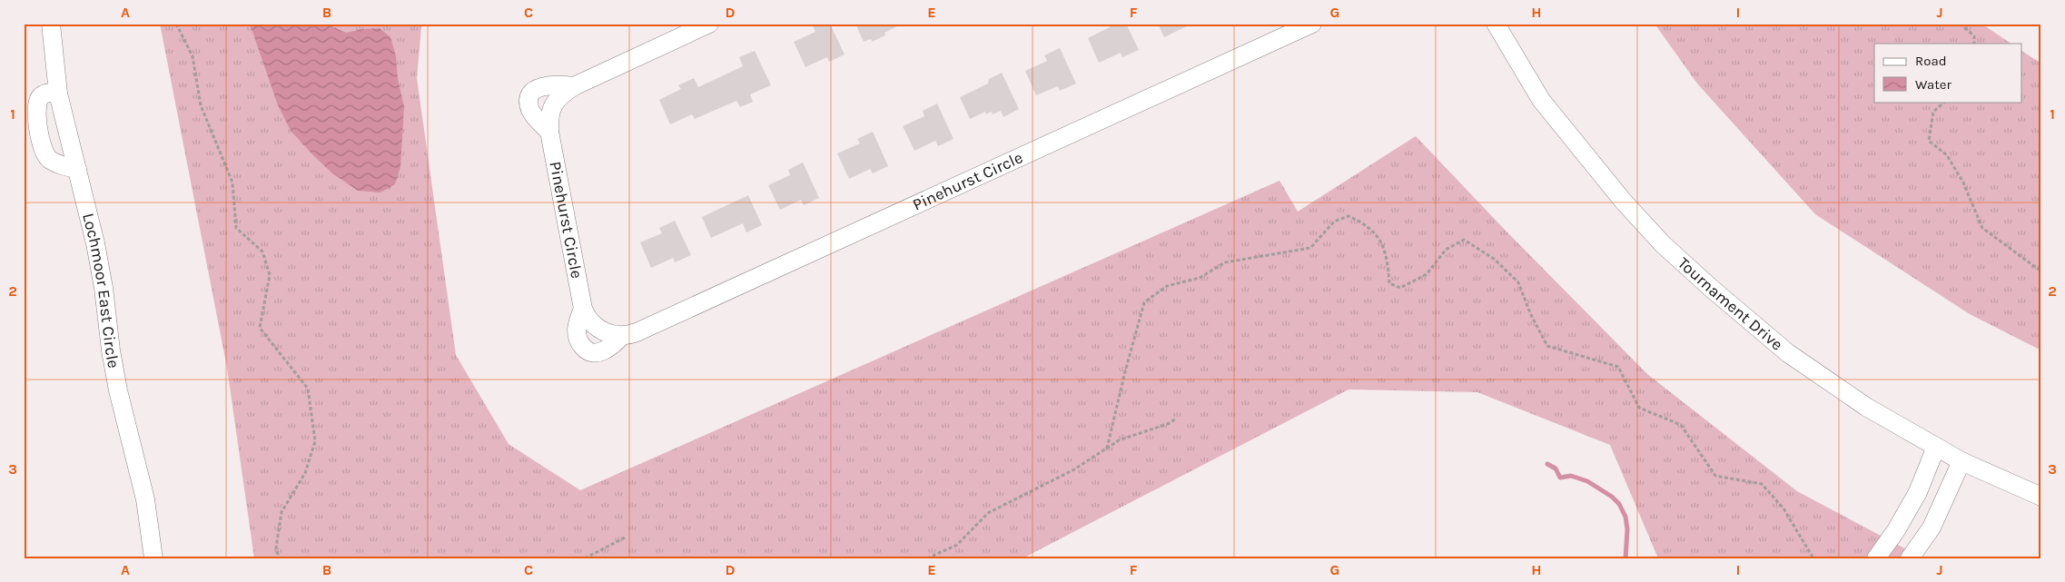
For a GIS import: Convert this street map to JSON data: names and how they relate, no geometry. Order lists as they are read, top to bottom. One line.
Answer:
{"streets":{"street":["Pinehurst Circle","Lochmoor East Circle","Tournament Drive"]},"legend":["Road","Water"],"grid":{"columns":["A","B","C","D","E","F","G","H","I","J"],"rows":["1","2","3"]}}
